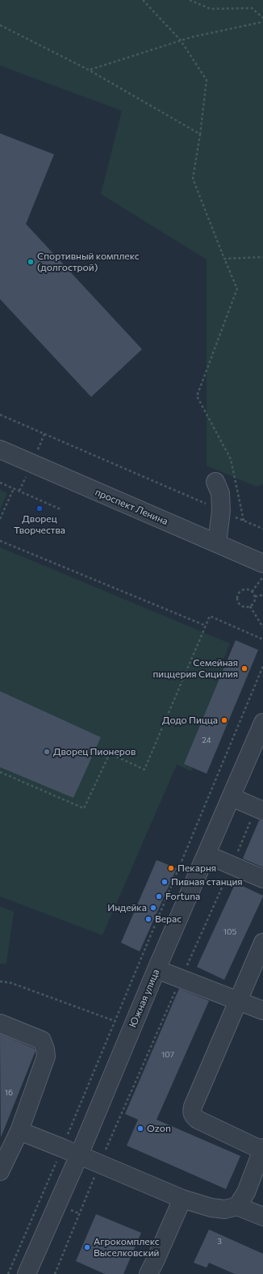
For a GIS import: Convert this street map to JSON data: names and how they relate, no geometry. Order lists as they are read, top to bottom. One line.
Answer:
{"streets":{"street":["проспект Ленина","Южная улица"]},"places":["Спортивный комплекс (долгострой)","Дворец Творчества","Семейная пиццерия Сицилия","Додо Пицца","Дворец Пионеров","Пекарня","Пивная станция","Fortuna","Индейка","Верас","Ozon","Агрокомплекс Выселковский"],"house_numbers":["24","105","107","16","3"]}
